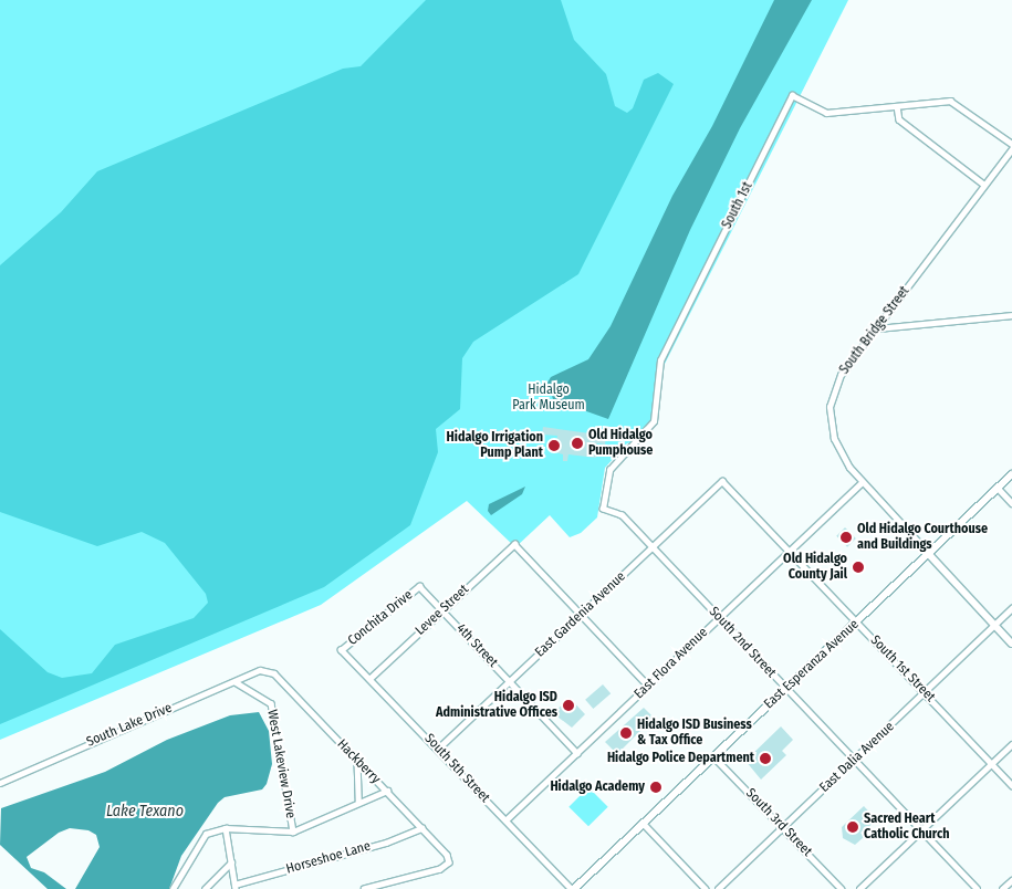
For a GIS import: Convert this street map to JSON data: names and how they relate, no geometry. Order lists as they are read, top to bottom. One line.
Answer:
{"streets":{"street":["South 1st","South Bridge Street","Levee Street","East Gardenia Avenue","Conchita Drive","South 2nd Street","4th Street","East Flora Avenue","East Esperanza Avenue","South 1st Street","South Lake Drive","East Dalia Avenue","Hackberry","West Lakeview Drive","South 5th Street","South 3rd Street","Horseshoe Lane"]},"crossings":[["South 1st","South 2nd Street"],["South Bridge Street","East Flora Avenue"],["South Bridge Street","East Esperanza Avenue"],["South Bridge Street","East Dalia Avenue"],["Levee Street","East Gardenia Avenue"],["Levee Street","4th Street"],["Levee Street","South 5th Street"],["East Gardenia Avenue","South 2nd Street"],["East Gardenia Avenue","4th Street"],["East Gardenia Avenue","South 1st Street"],["East Gardenia Avenue","South 5th Street"],["Conchita Drive","4th Street"],["Conchita Drive","South 5th Street"],["South 2nd Street","East Flora Avenue"],["South 2nd Street","East Esperanza Avenue"],["South 2nd Street","East Dalia Avenue"],["4th Street","East Flora Avenue"],["East Flora Avenue","South 1st Street"],["East Flora Avenue","South 5th Street"],["East Esperanza Avenue","South 1st Street"],["East Esperanza Avenue","South 5th Street"],["East Esperanza Avenue","South 3rd Street"],["South 1st Street","East Dalia Avenue"],["South Lake Drive","Hackberry"],["South Lake Drive","West Lakeview Drive"],["East Dalia Avenue","South 3rd Street"],["Hackberry","Horseshoe Lane"]],"water":["Lake Texano"],"parks":["Hidalgo Park Museum"],"places":["Old Hidalgo Pumphouse","Hidalgo Irrigation Pump Plant","Old Hidalgo Courthouse and Buildings","Old Hidalgo County Jail","Hidalgo ISD Administrative Offices","Hidalgo ISD Business & Tax Office","Hidalgo Police Department","Hidalgo Academy","Sacred Heart Catholic Church"]}
